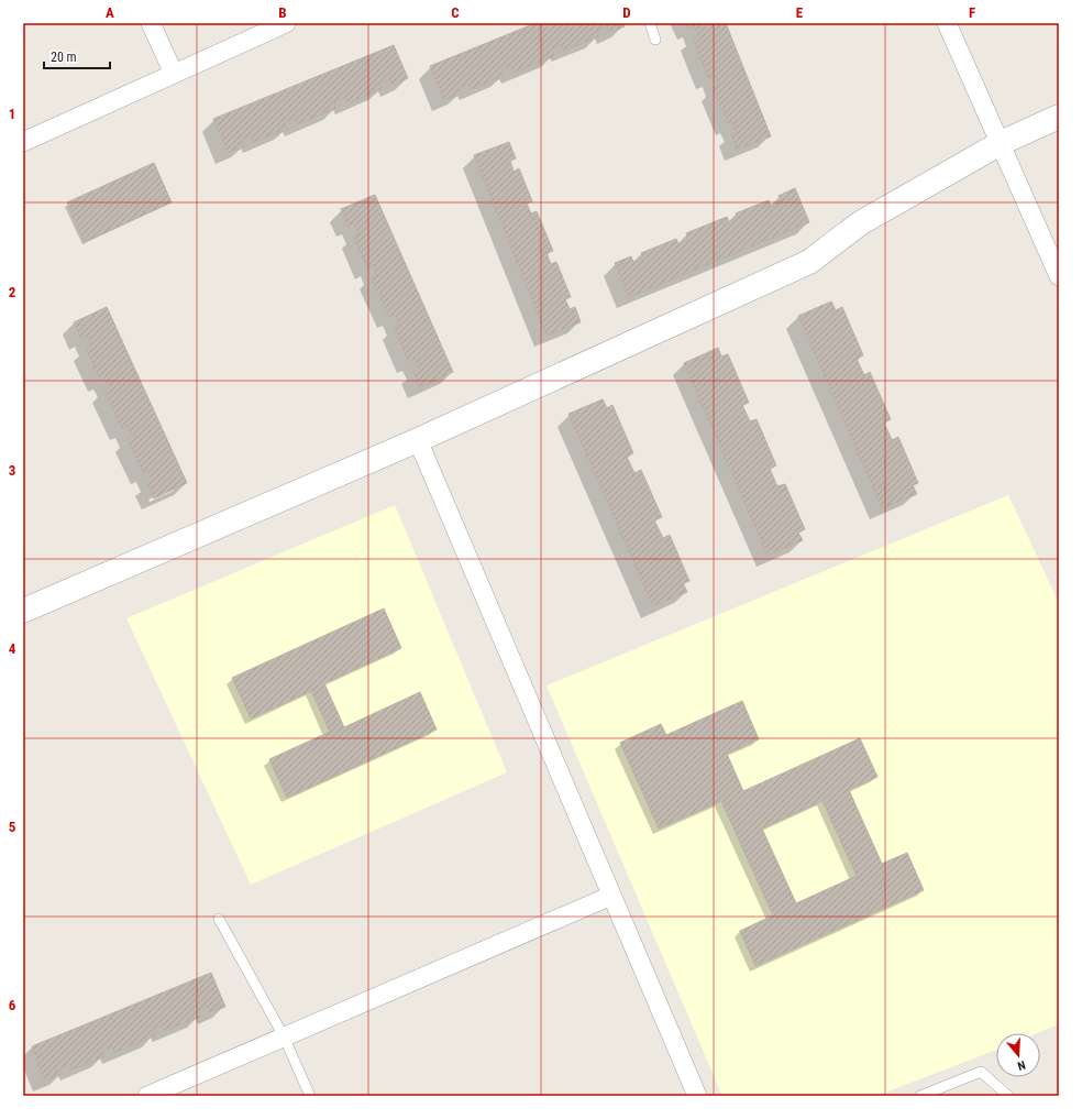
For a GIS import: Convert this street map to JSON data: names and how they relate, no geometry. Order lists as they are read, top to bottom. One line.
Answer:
{"scale_bar":"20 m","north":"bottom","grid":{"columns":["A","B","C","D","E","F"],"rows":["1","2","3","4","5","6"]}}
